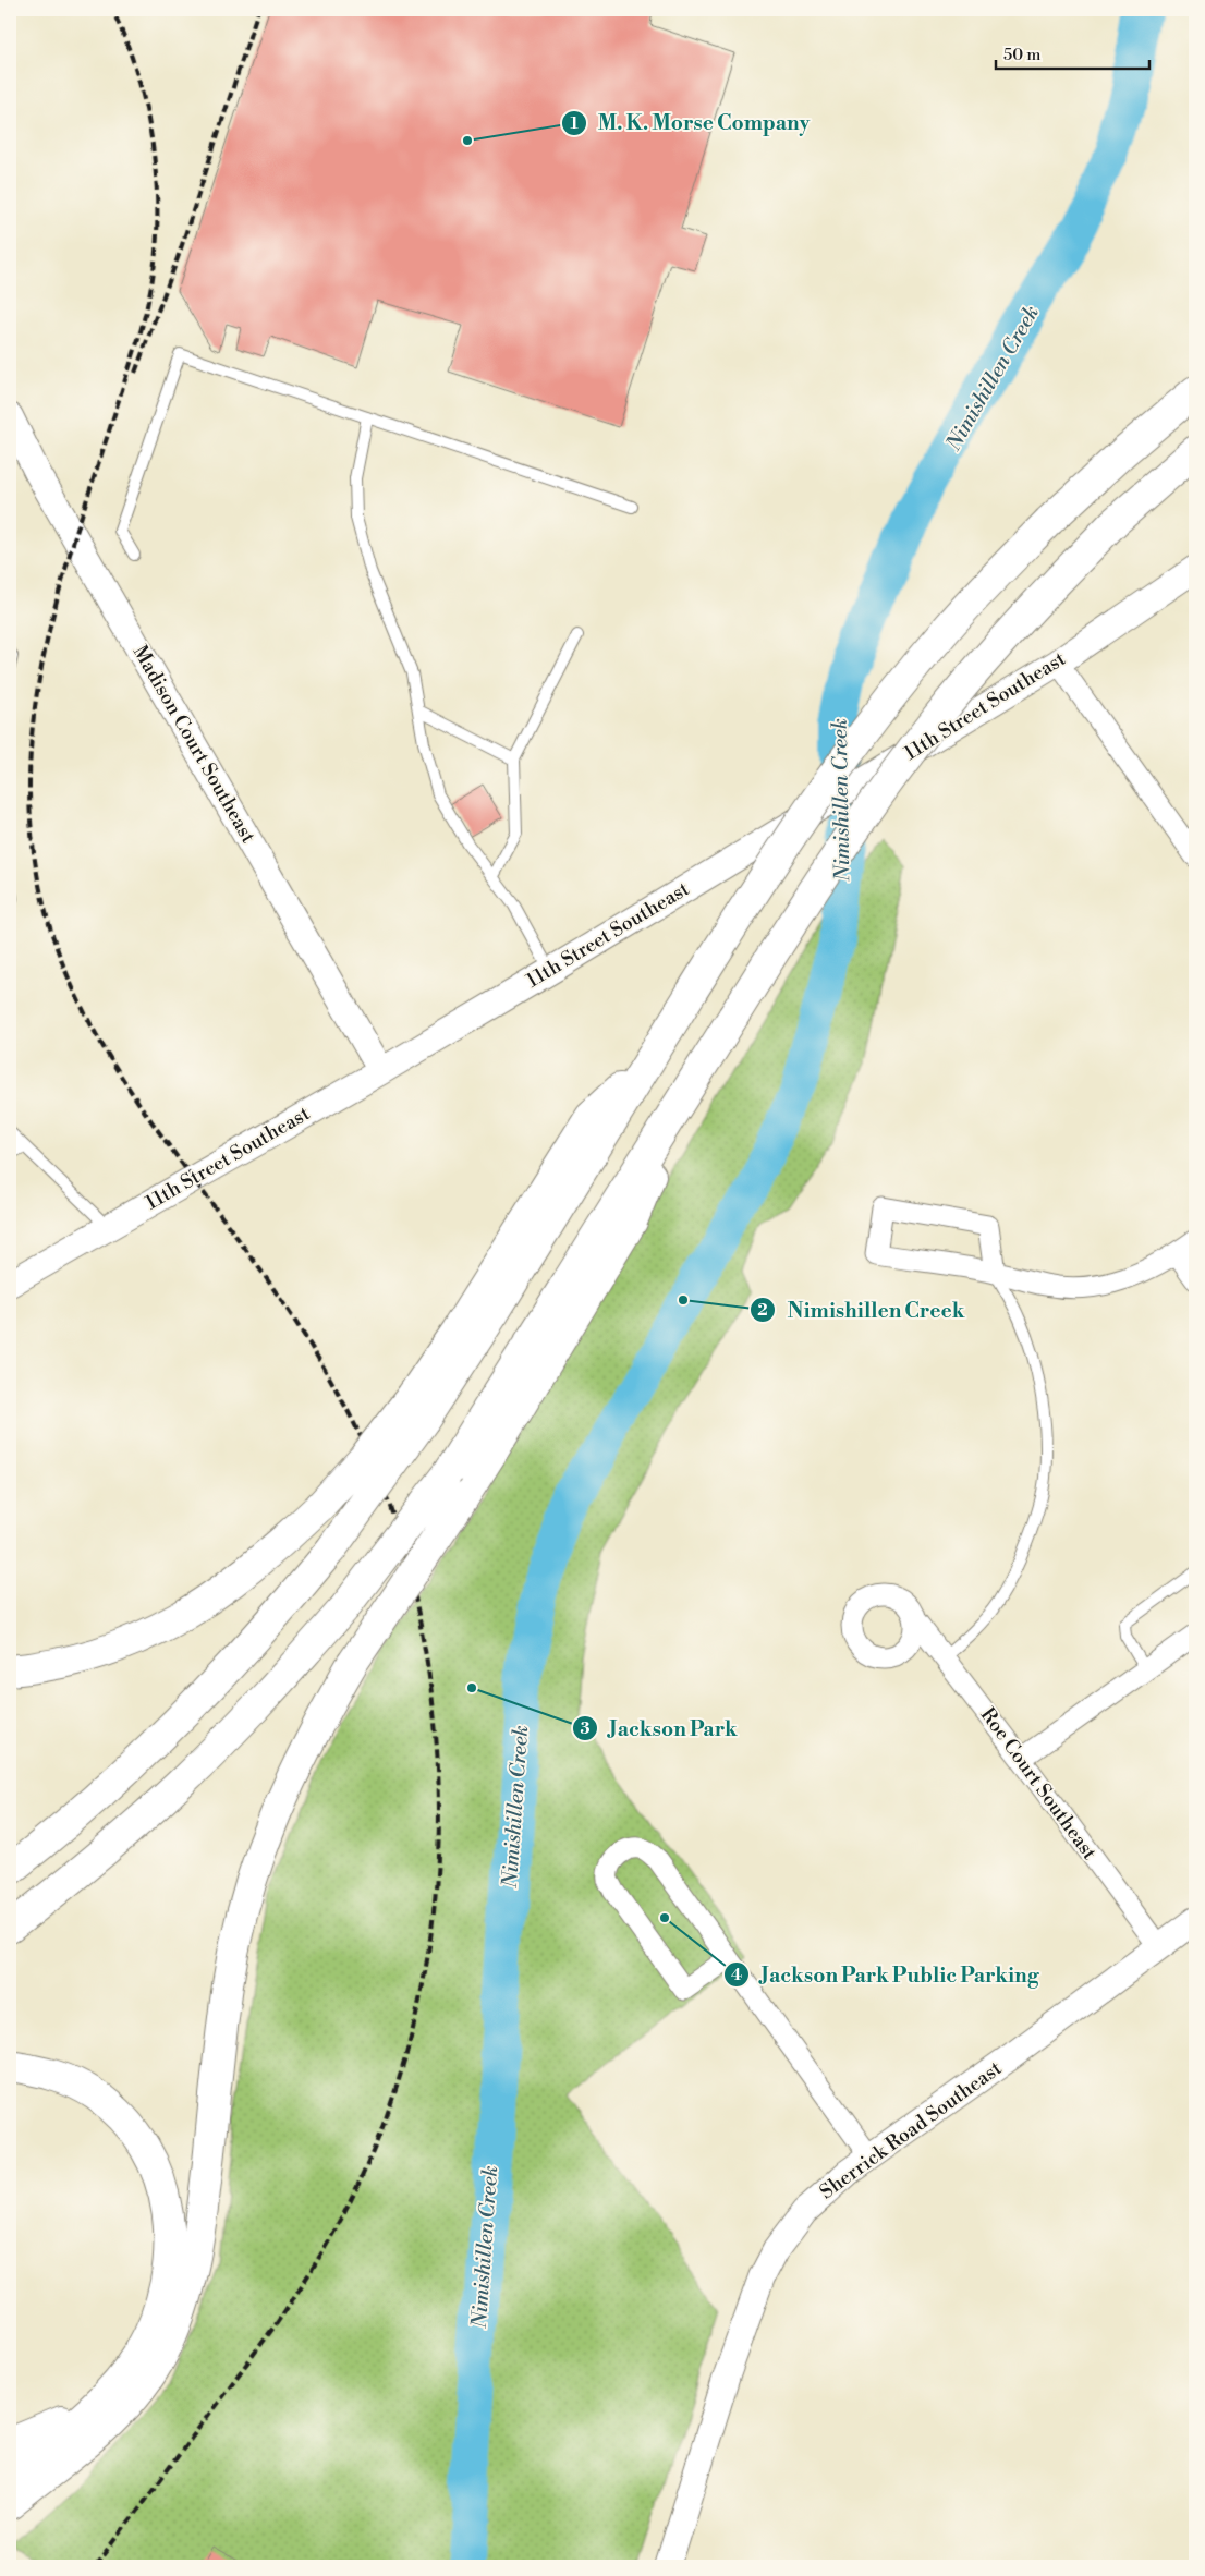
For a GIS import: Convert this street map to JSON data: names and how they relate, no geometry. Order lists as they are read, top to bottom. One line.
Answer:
{"streets":{"street":["11th Street Southeast","Madison Court Southeast","Roe Court Southeast","Sherrick Road Southeast"]},"crossings":[["11th Street Southeast","Madison Court Southeast"],["Roe Court Southeast","Sherrick Road Southeast"]],"water":["Nimishillen Creek"],"places":["M. K. Morse Company","Nimishillen Creek","Jackson Park","Jackson Park Public Parking"],"scale_bar":"50 m"}
